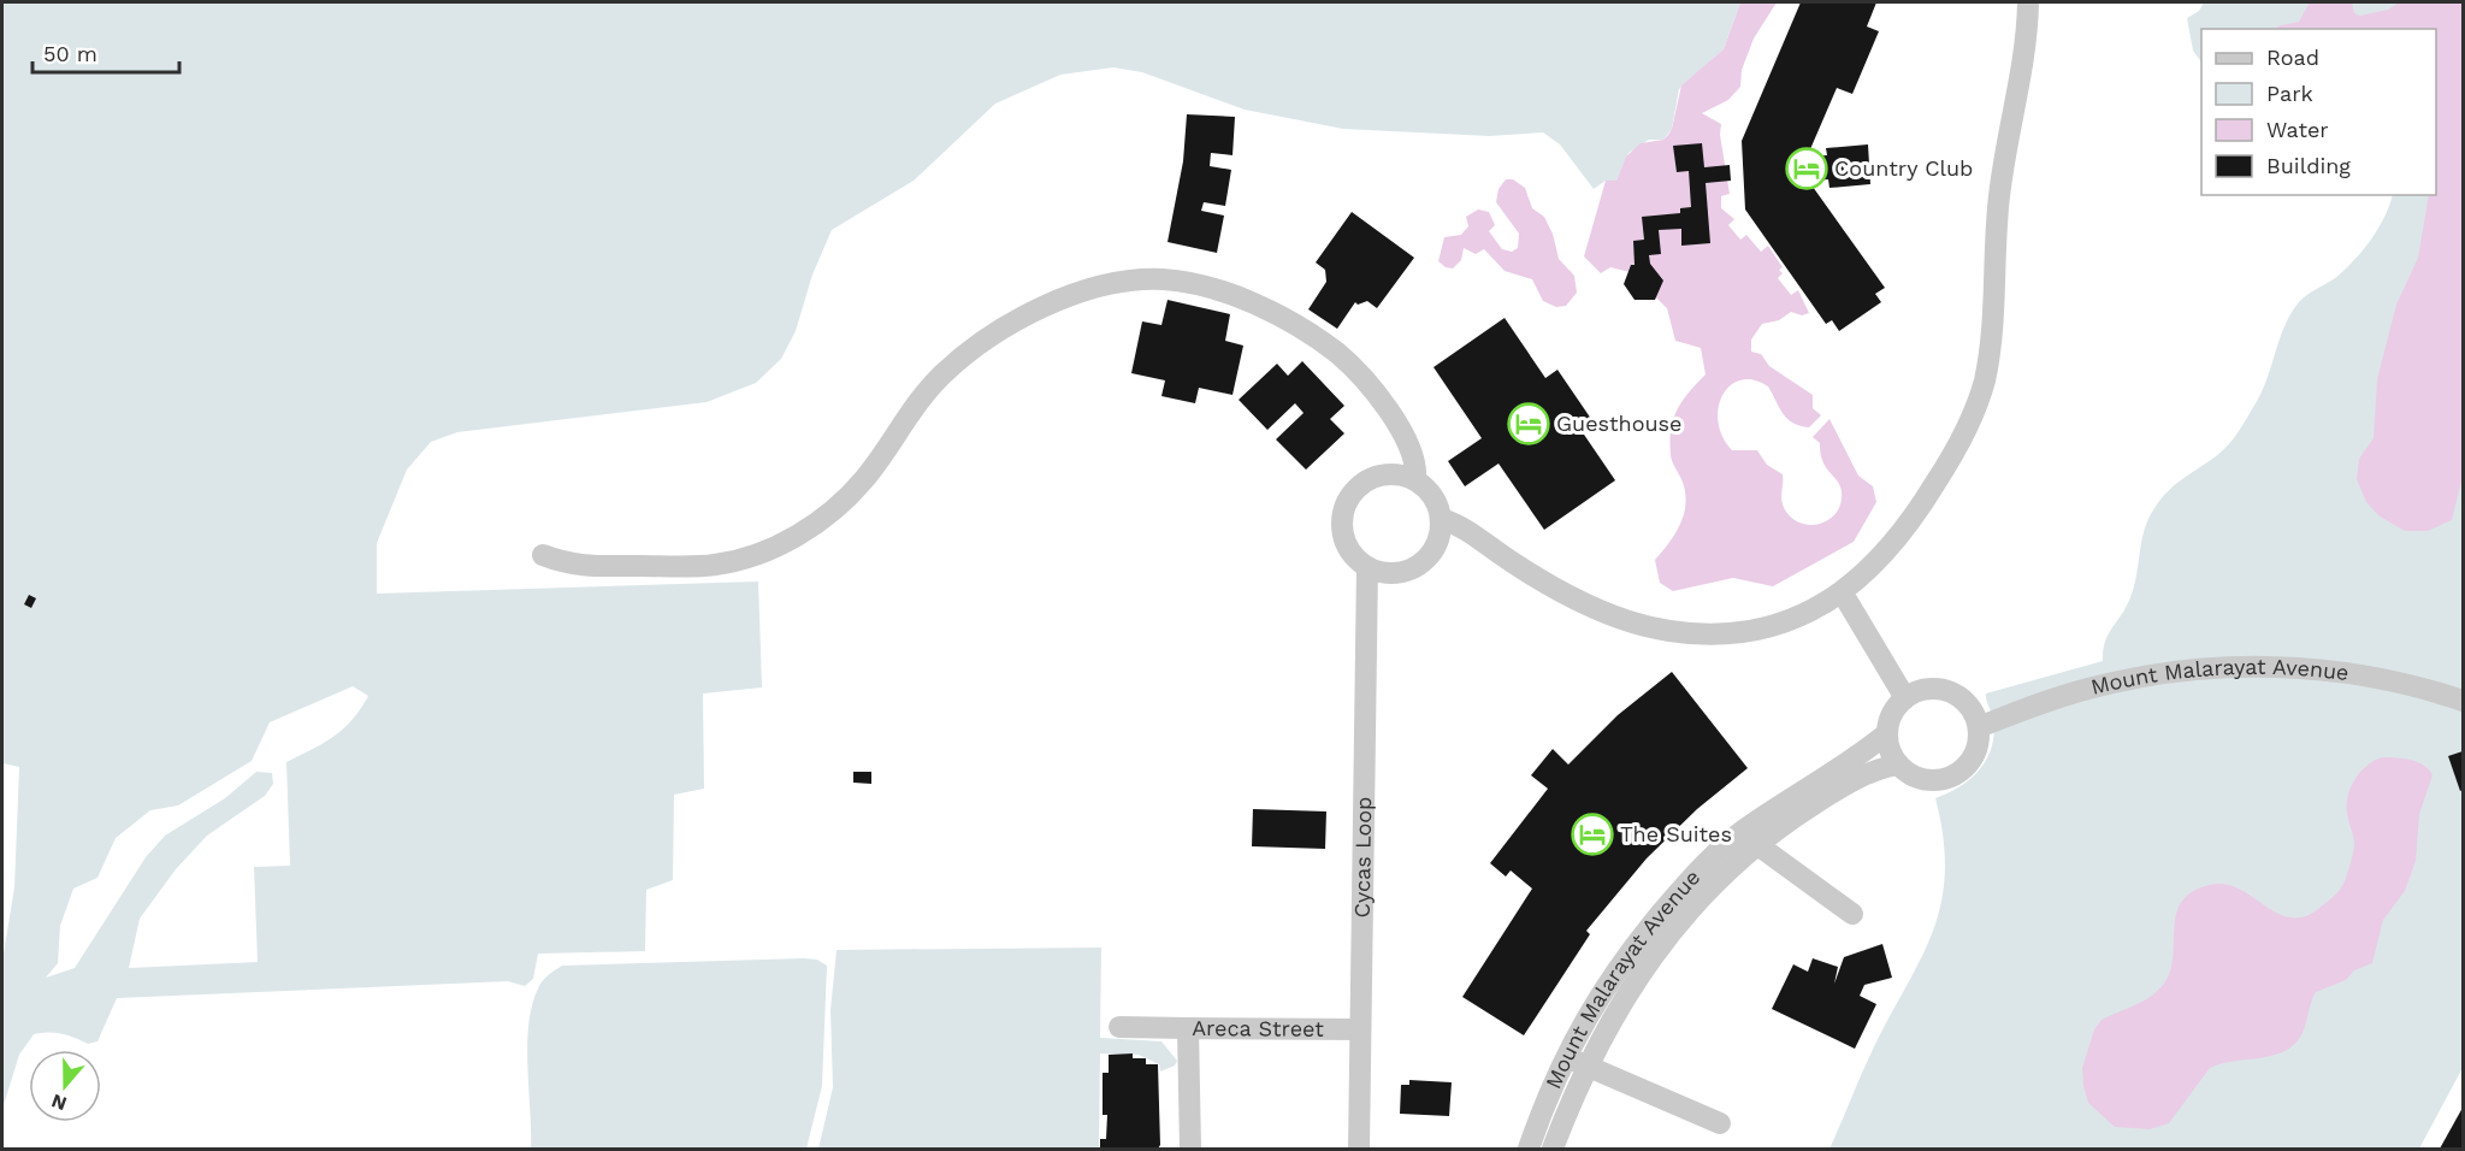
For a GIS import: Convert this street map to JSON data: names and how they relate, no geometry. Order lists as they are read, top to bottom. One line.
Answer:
{"streets":{"street":["Mount Malarayat Avenue","Cycas Loop","Areca Street"]},"crossings":[["Cycas Loop","Areca Street"]],"places":{"hotel":["Country Club","Guesthouse","The Suites"]},"legend":["Road","Park","Water","Building"],"scale_bar":"50 m","north":"bottom"}
